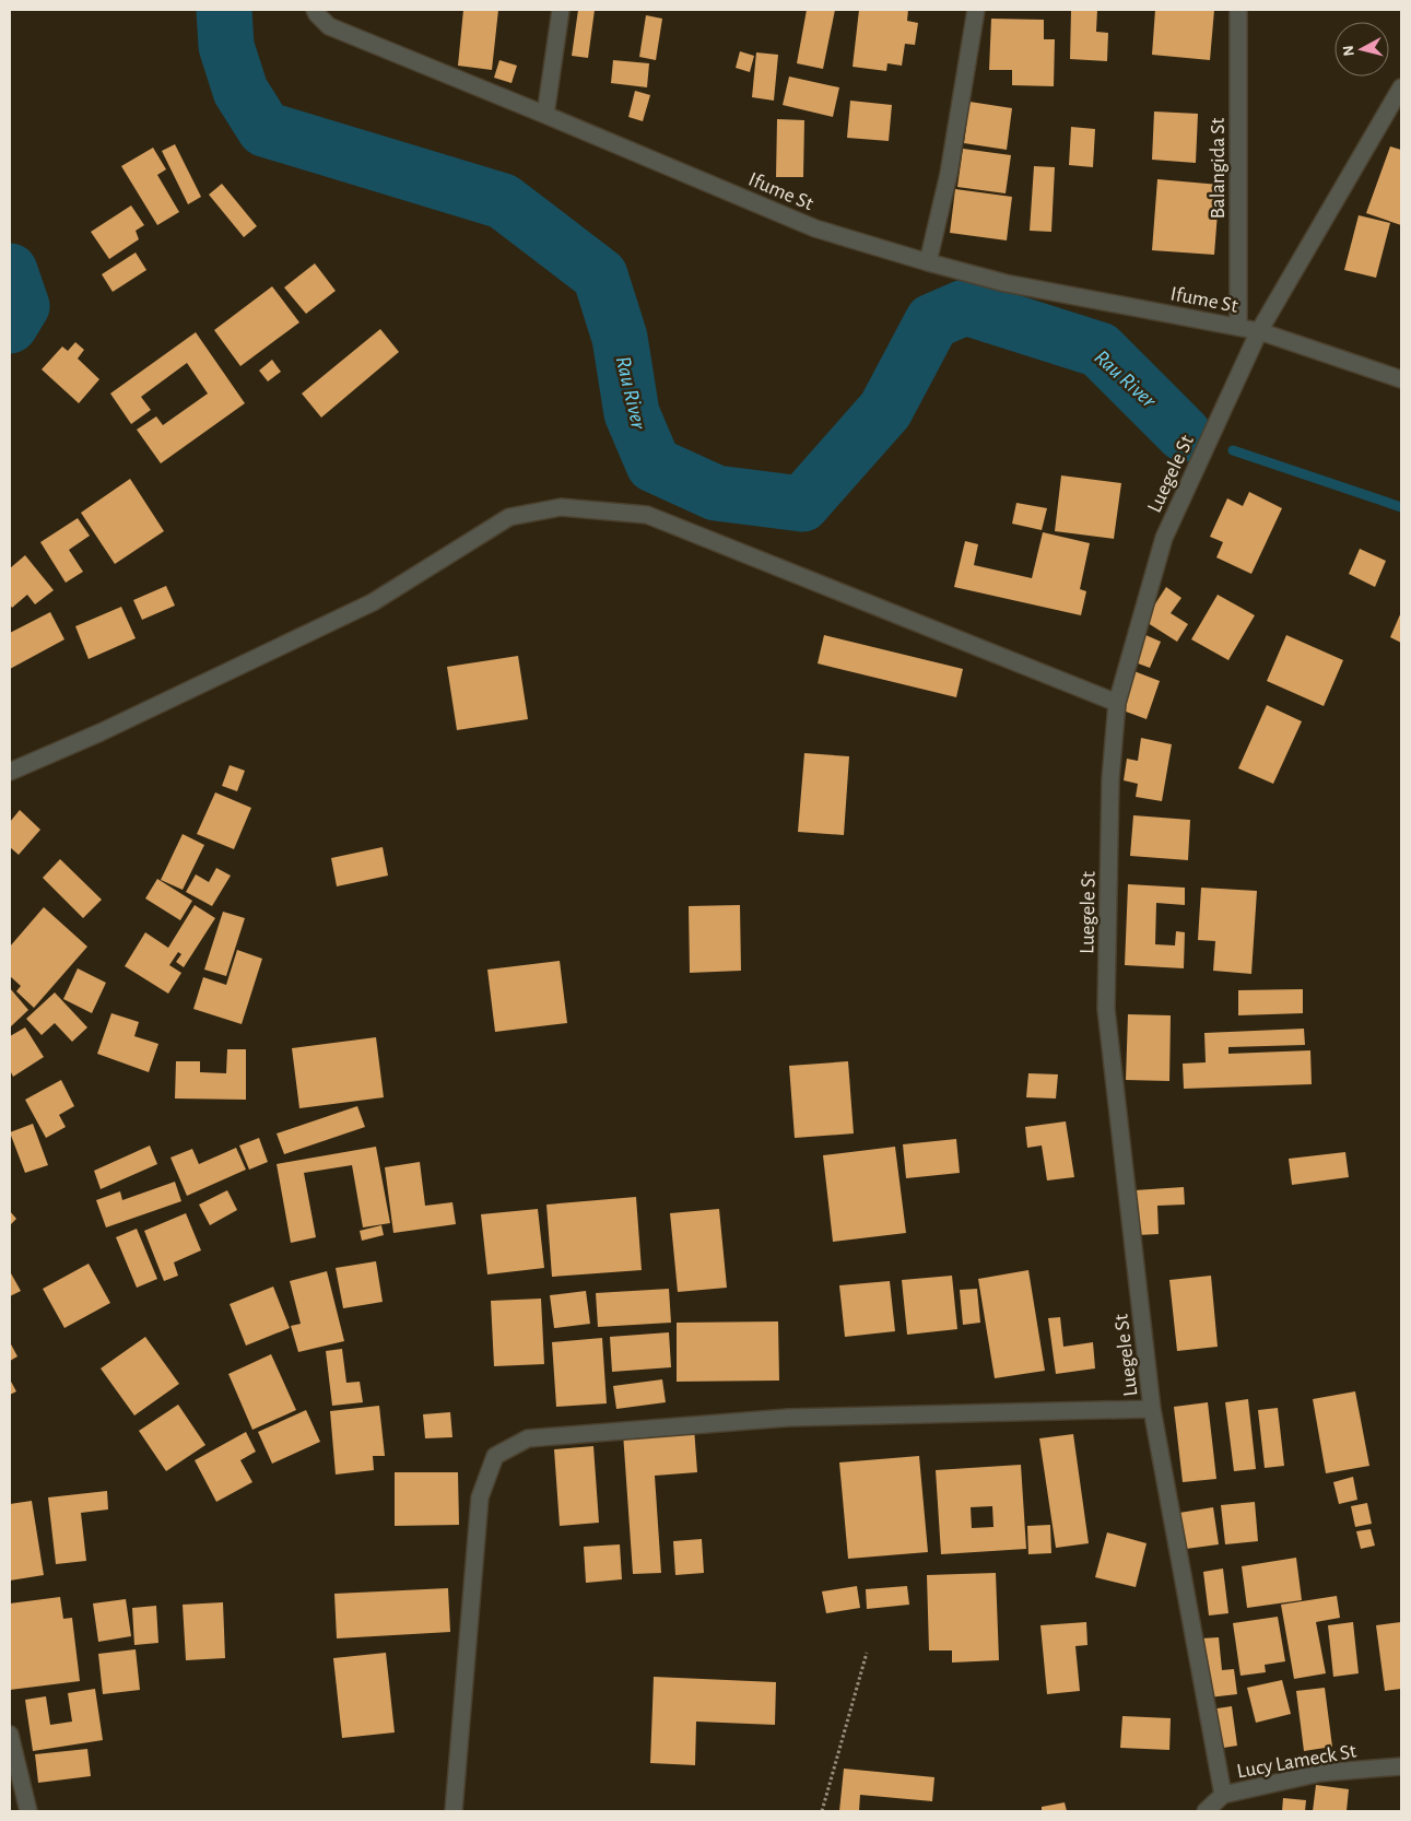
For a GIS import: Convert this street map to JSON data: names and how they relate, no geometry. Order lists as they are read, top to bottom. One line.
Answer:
{"streets":{"street":["Balangida St","Ifume St","Luegele St","Lucy Lameck St"]},"crossings":[["Balangida St","Ifume St"],["Ifume St","Luegele St"],["Luegele St","Lucy Lameck St"]],"water":["Rau River"],"north":"left"}
